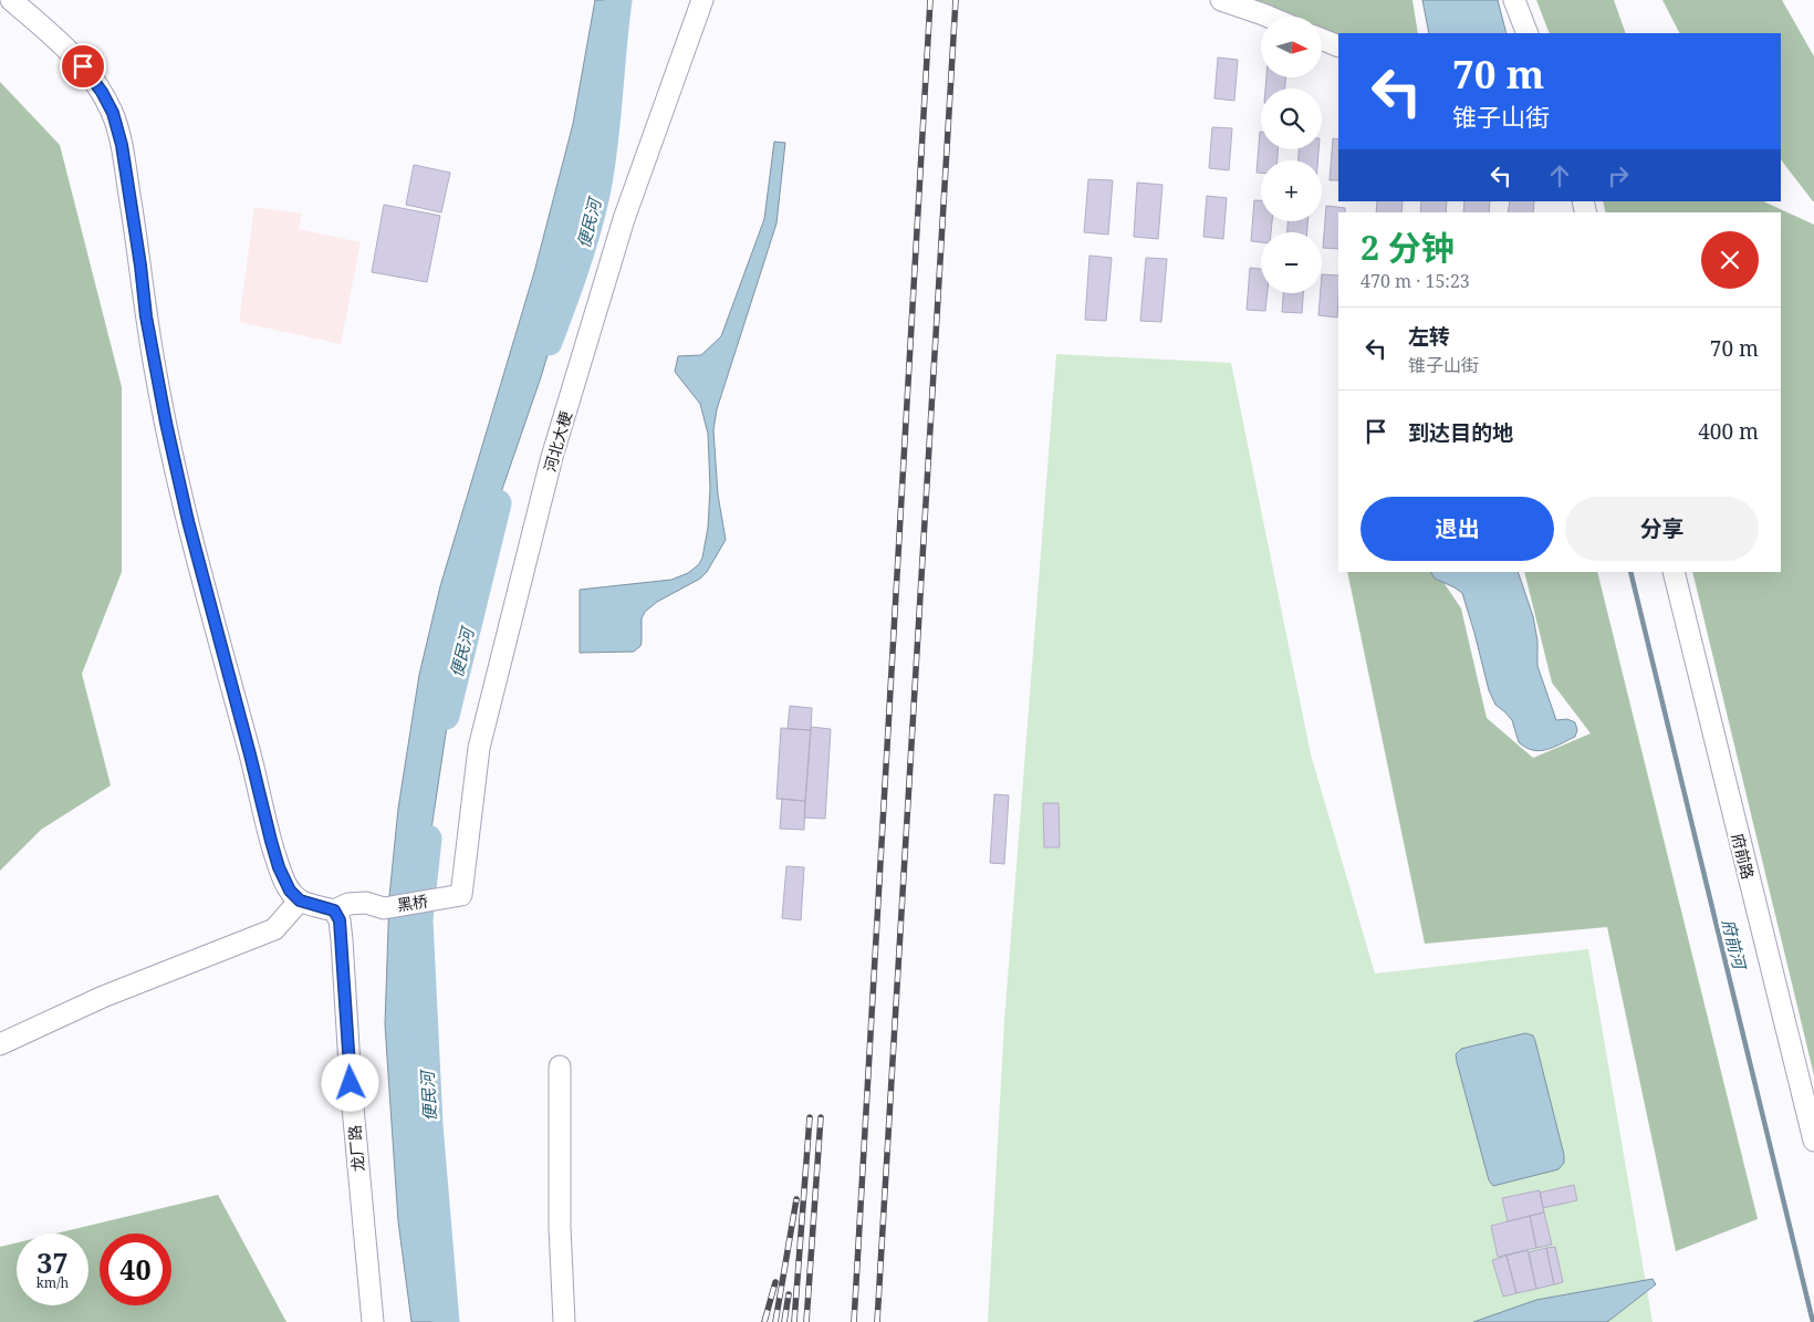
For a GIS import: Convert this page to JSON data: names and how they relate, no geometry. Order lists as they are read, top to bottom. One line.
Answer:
{"streets":{"street":["河北大梗","府前路","黑桥","龙厂路"]},"crossings":[["河北大梗","黑桥"],["黑桥","龙厂路"]],"water":["便民河","府前河"],"north":"right","page":{"map_buttons":["+","−"],"turn":["70 m","锥子山街"],"heading":["2 分钟","470 m · 15:23"],"list":[{"name":"左转","note":"锥子山街","value":"70 m"},{"name":"到达目的地","value":"400 m"}],"buttons":["退出","分享"],"speed":"37 km/h","limit":"40"}}
